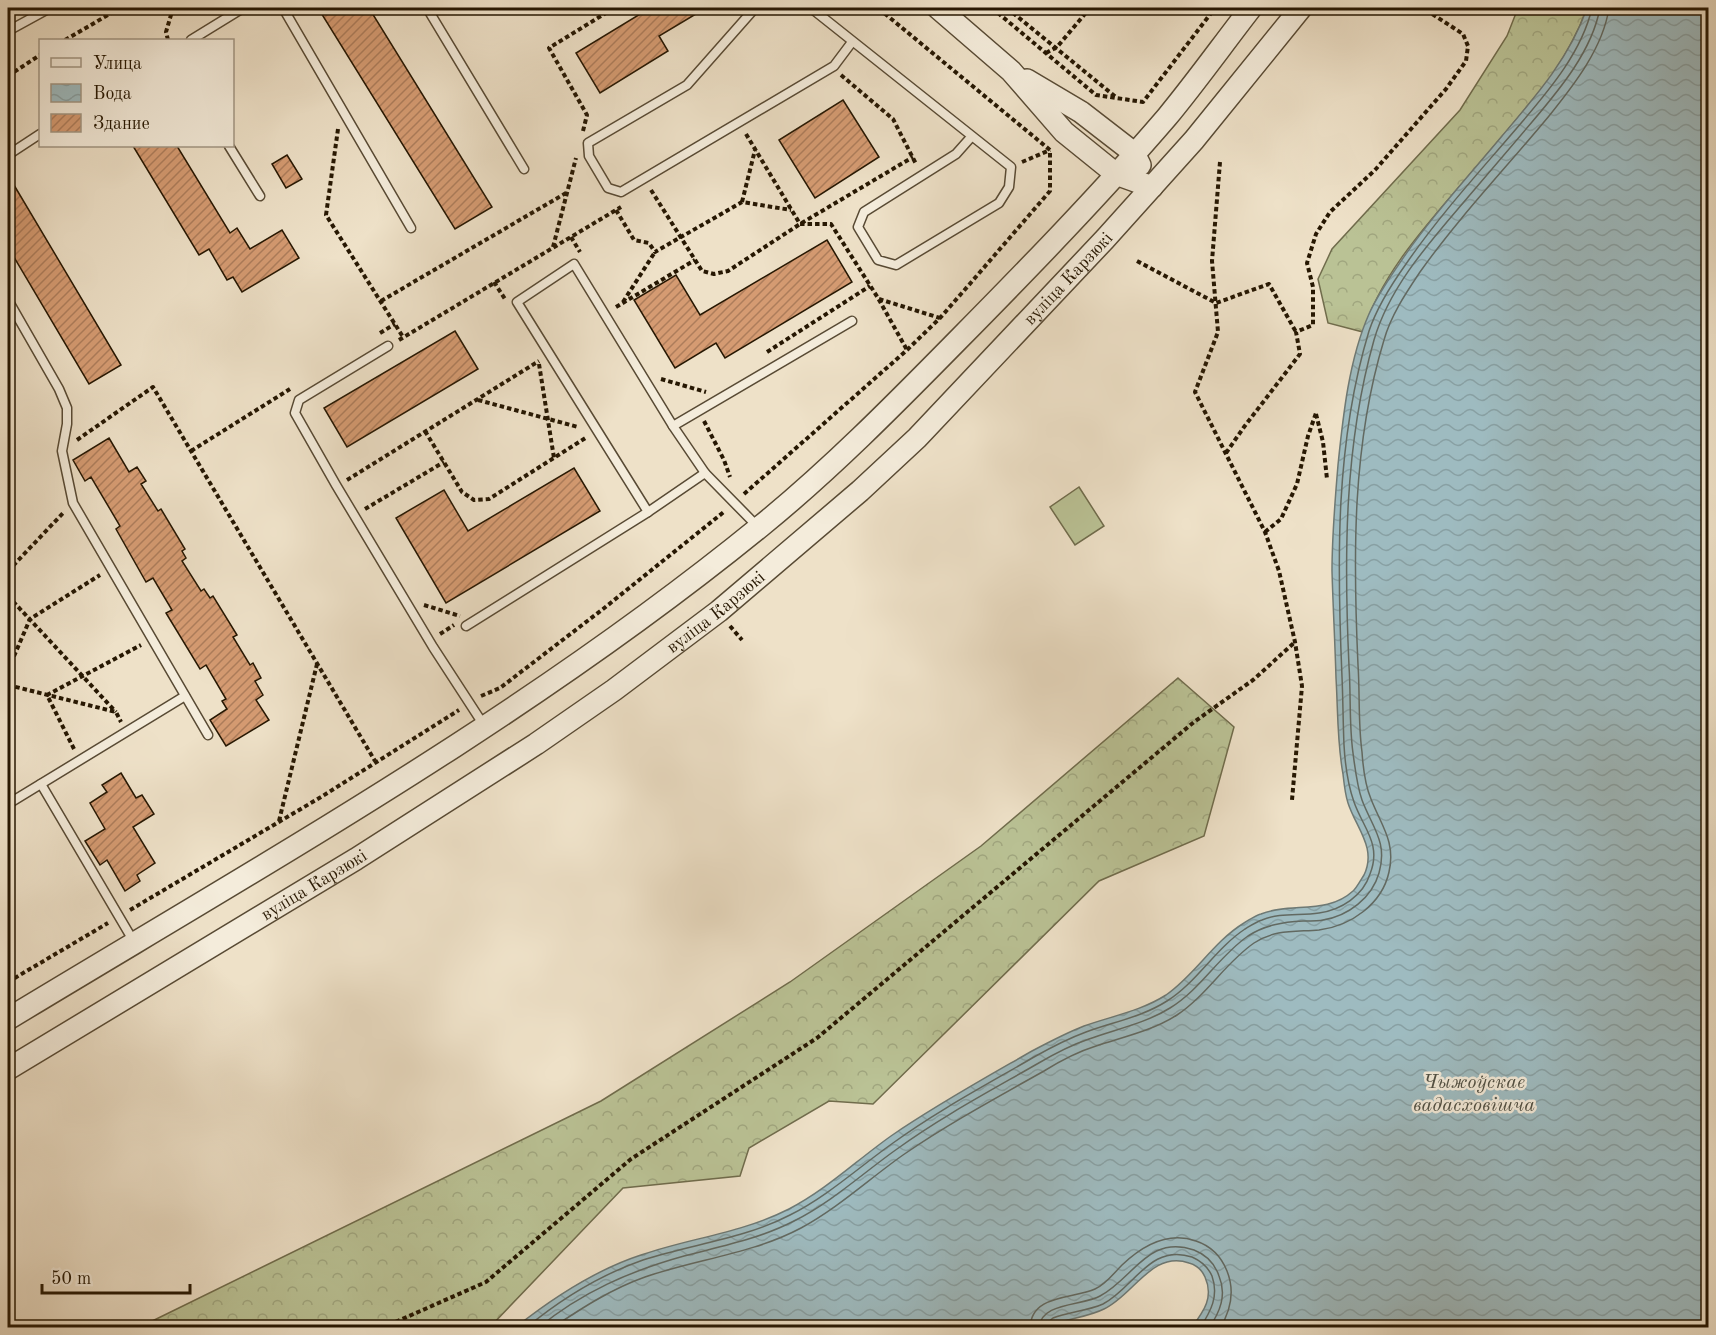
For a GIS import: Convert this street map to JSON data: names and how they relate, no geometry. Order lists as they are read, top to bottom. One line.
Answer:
{"streets":{"street":["вуліца Карзюкі"]},"water":["Чыжоўскае вадасховішча"],"legend":["Улица","Вода","Здание"],"scale_bar":"50 m"}
